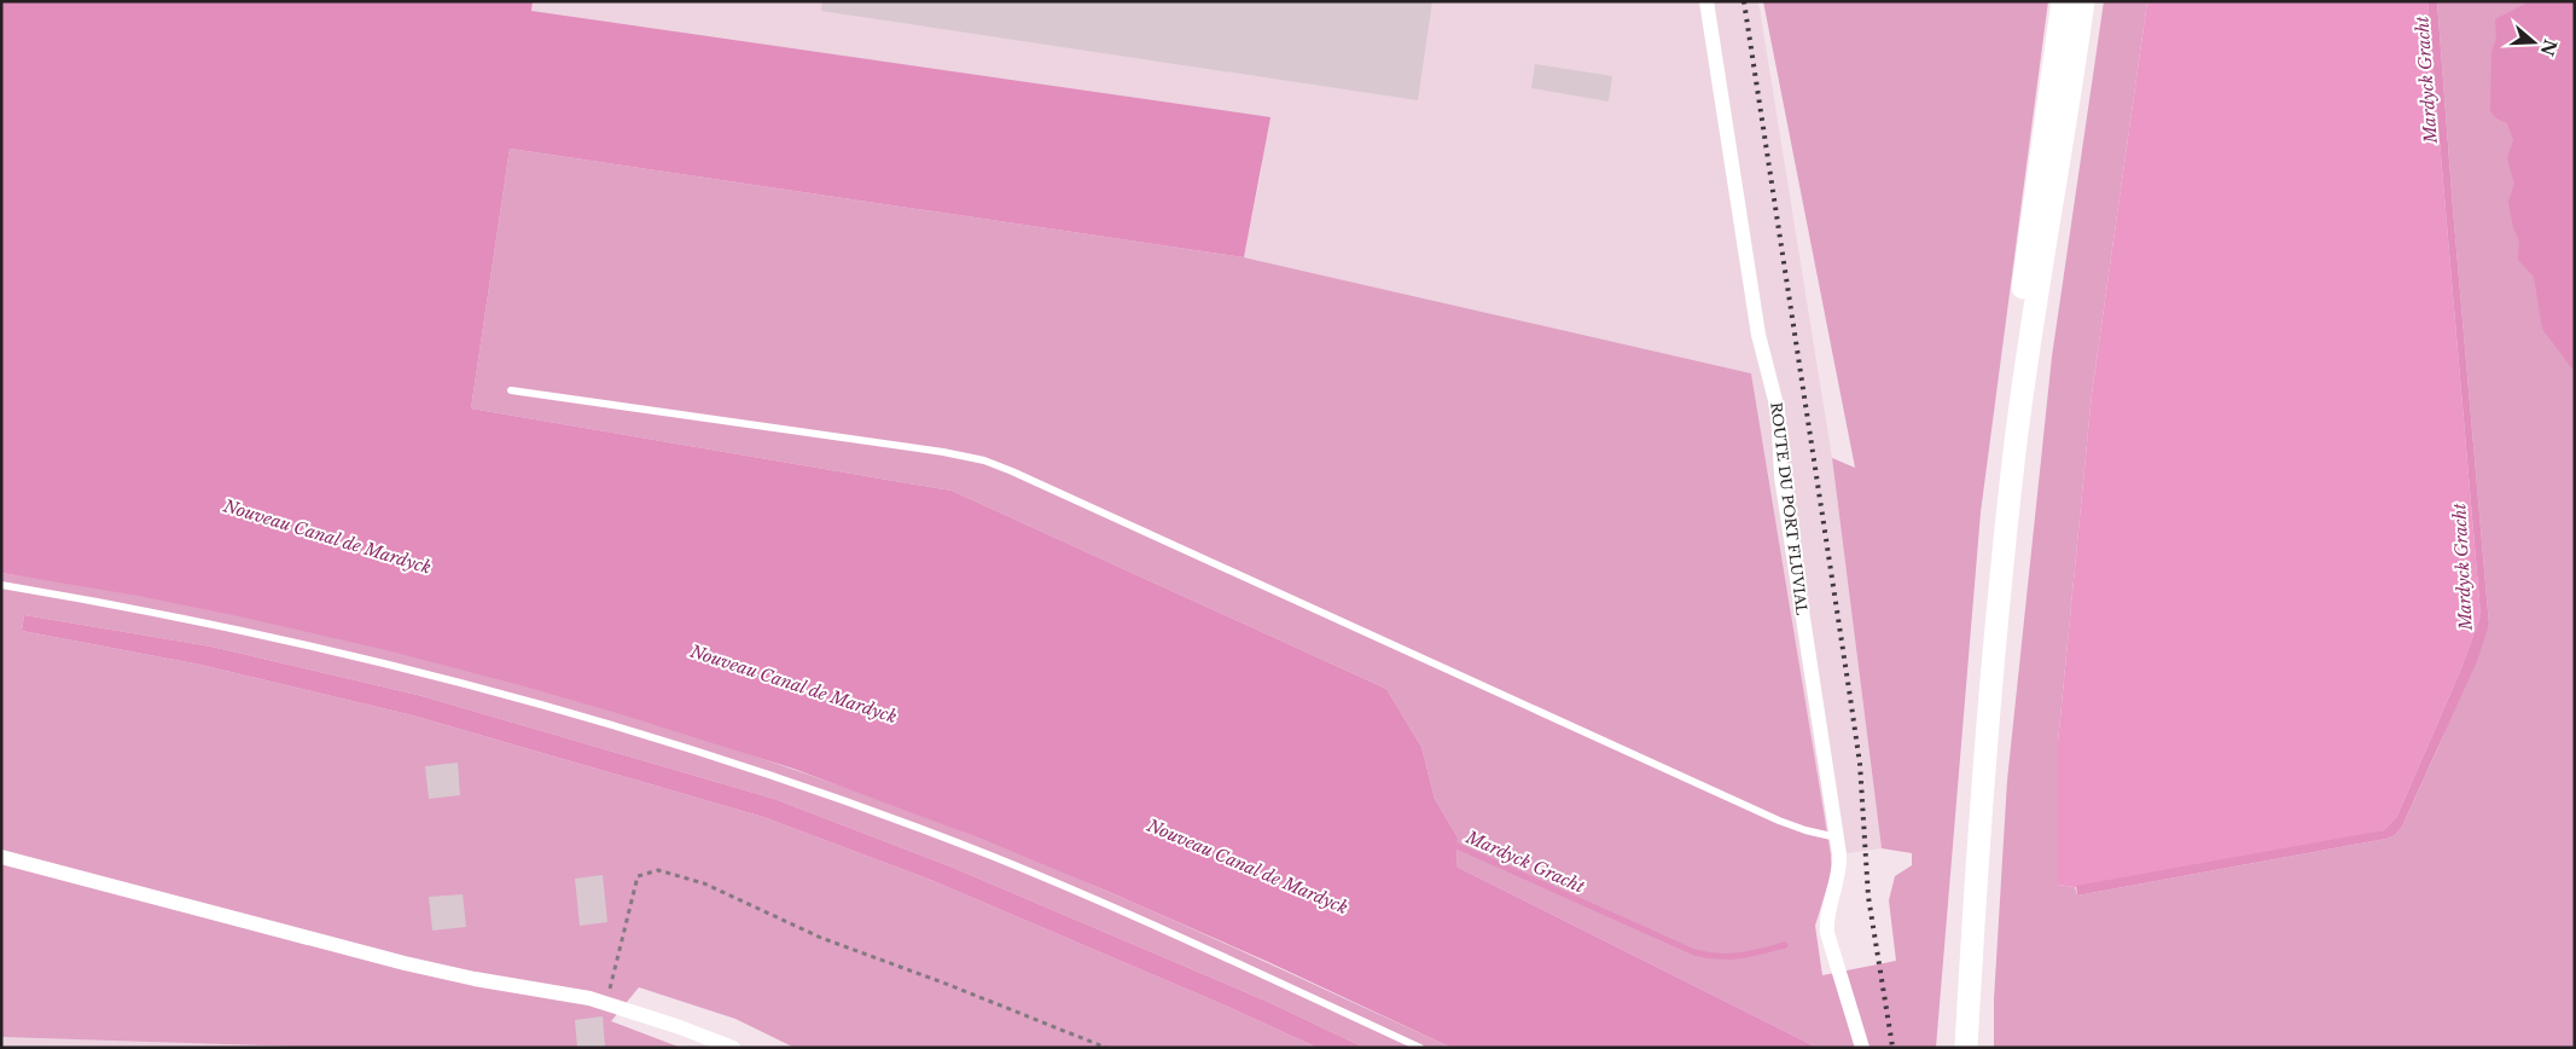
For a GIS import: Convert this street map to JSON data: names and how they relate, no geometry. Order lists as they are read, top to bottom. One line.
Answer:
{"streets":{"street":["ROUTE DU PORT FLUVIAL"]},"water":["Mardyck Gracht","Nouveau Canal de Mardyck"],"north":"right"}
